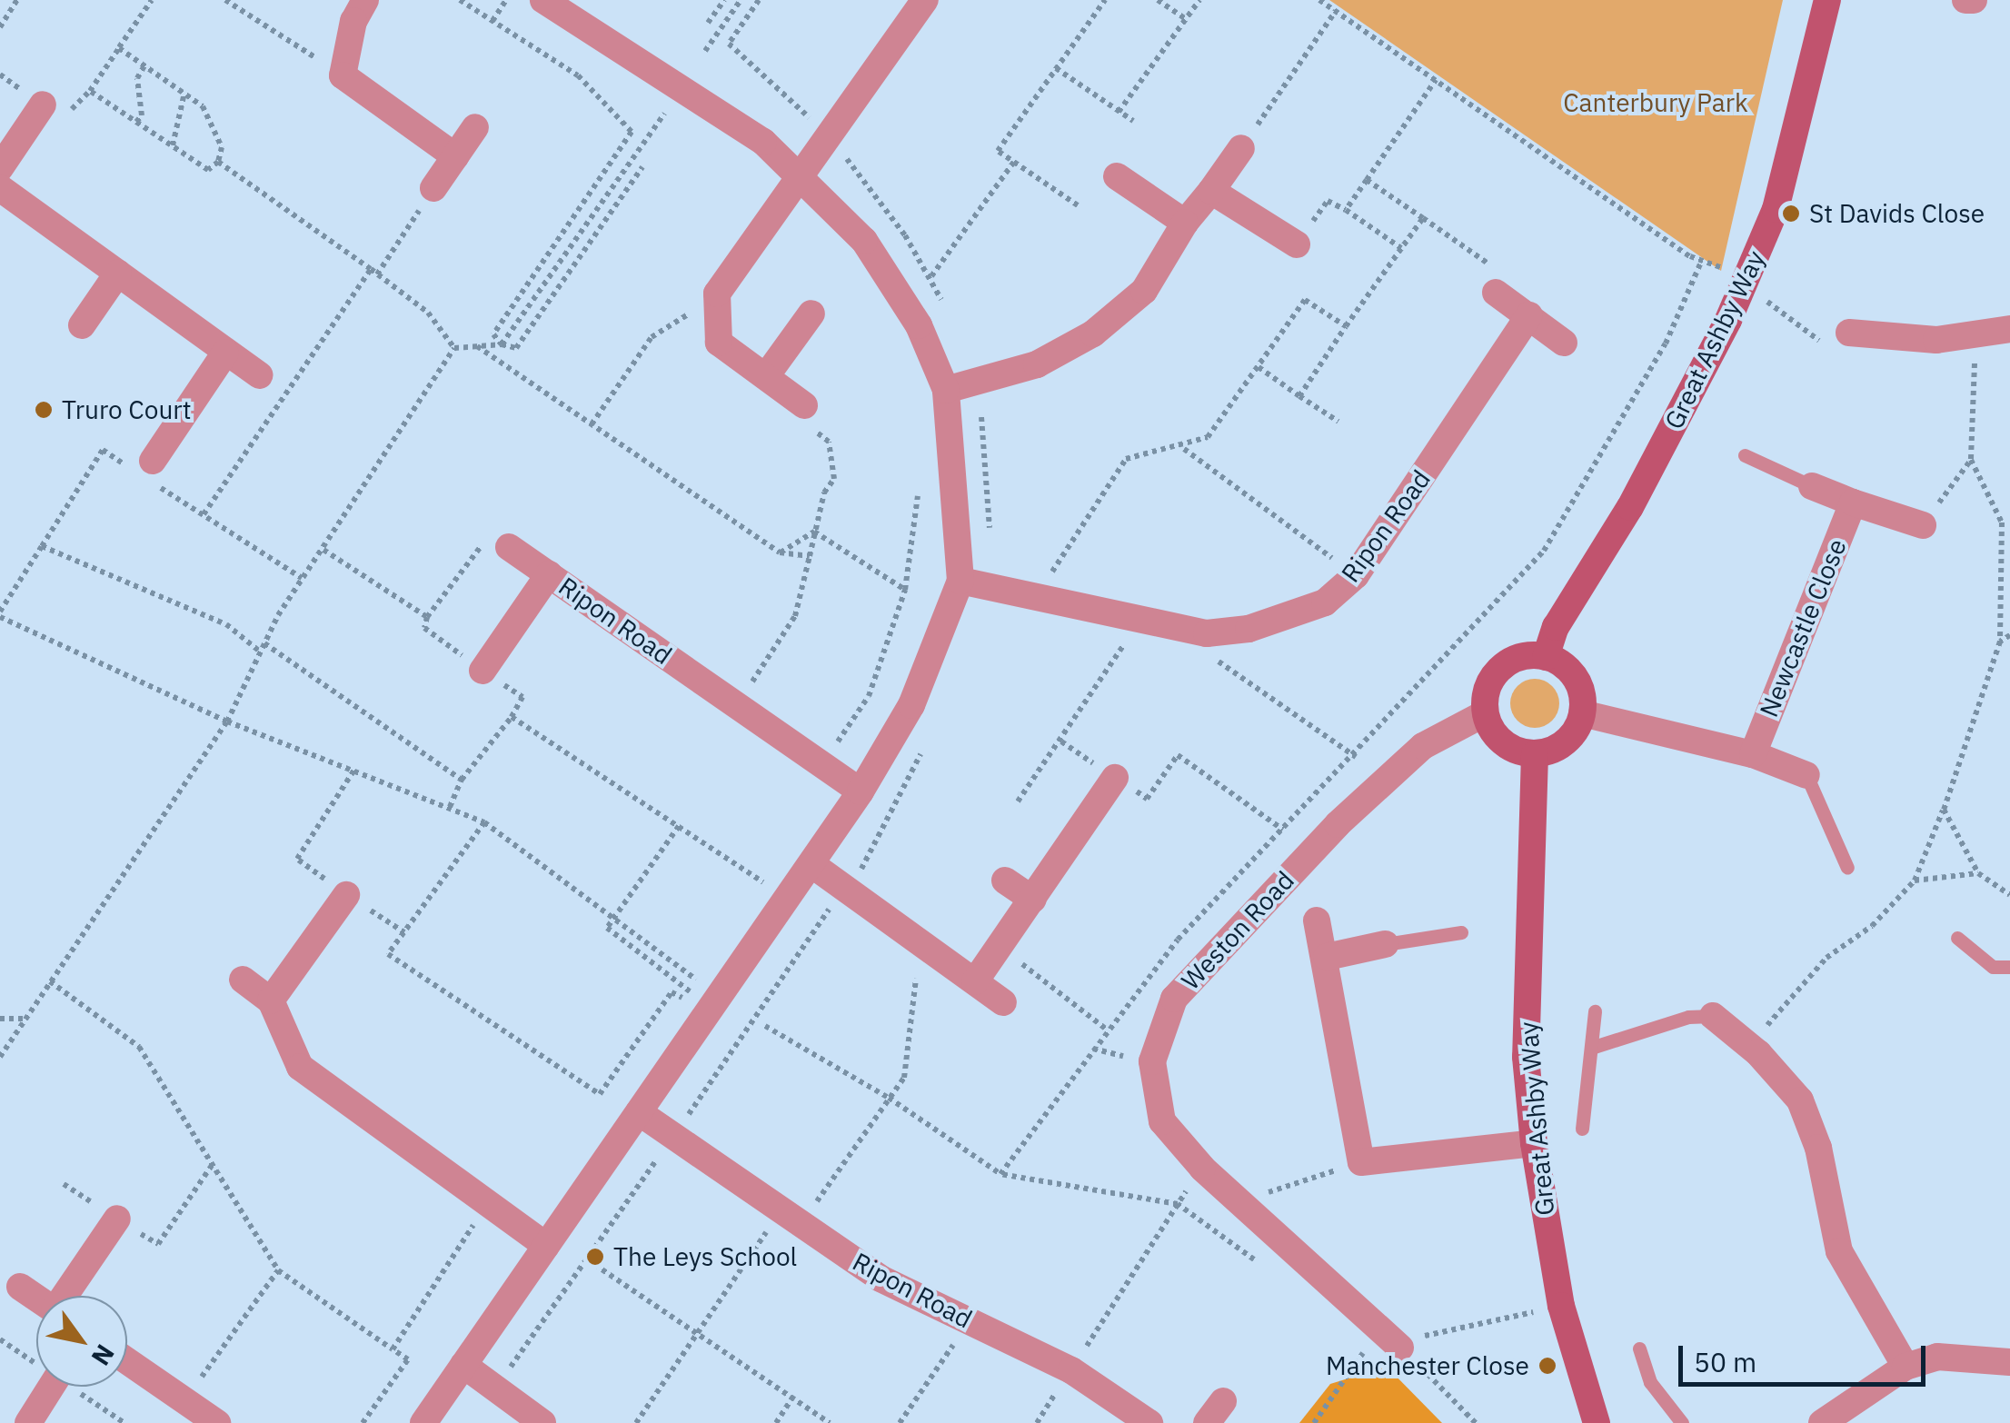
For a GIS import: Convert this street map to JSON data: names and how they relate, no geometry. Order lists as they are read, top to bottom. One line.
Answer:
{"streets":{"street":["Great Ashby Way","Ripon Road","Newcastle Close","Weston Road"]},"crossings":[["Great Ashby Way","Weston Road"]],"parks":["Canterbury Park"],"places":["St Davids Close","Truro Court","The Leys School","Manchester Close"],"scale_bar":"50 m","north":"bottom right"}
